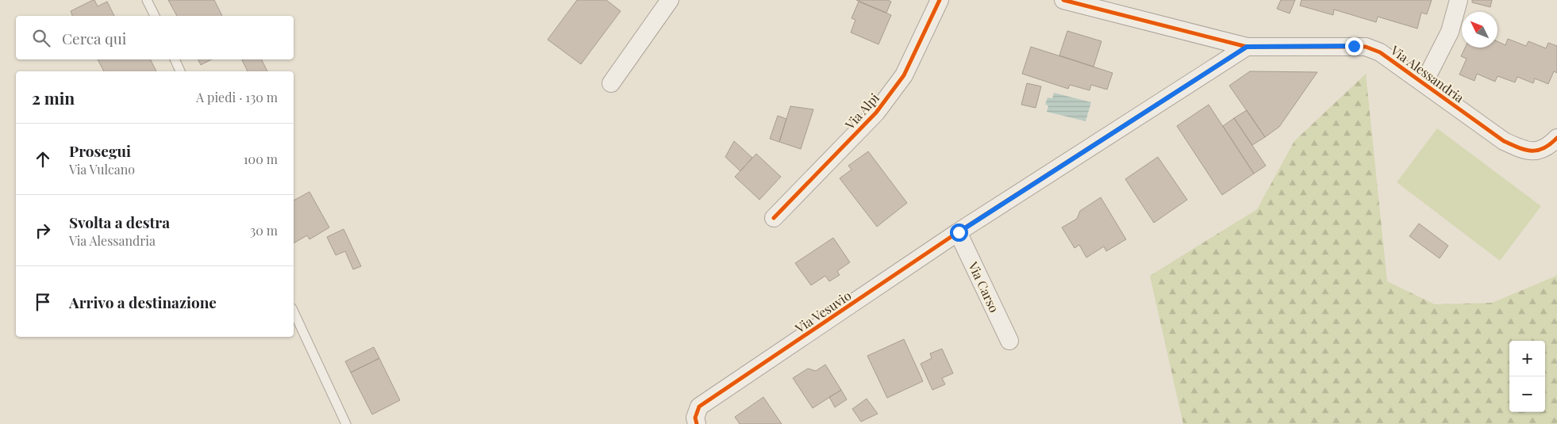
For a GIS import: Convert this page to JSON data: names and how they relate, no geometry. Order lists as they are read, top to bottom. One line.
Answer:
{"streets":{"street":["Via Alessandria","Via Alpi","Via Carso","Via Vesuvio"]},"crossings":[["Via Alessandria","Via Vesuvio"],["Via Carso","Via Vesuvio"]],"north":"top left","page":{"search":"Cerca qui","heading":["2 min","A piedi · 130 m"],"list":[["Prosegui","Via Vulcano","100 m"],["Svolta a destra","Via Alessandria","30 m"],"Arrivo a destinazione"],"map_buttons":["+","−"]}}
